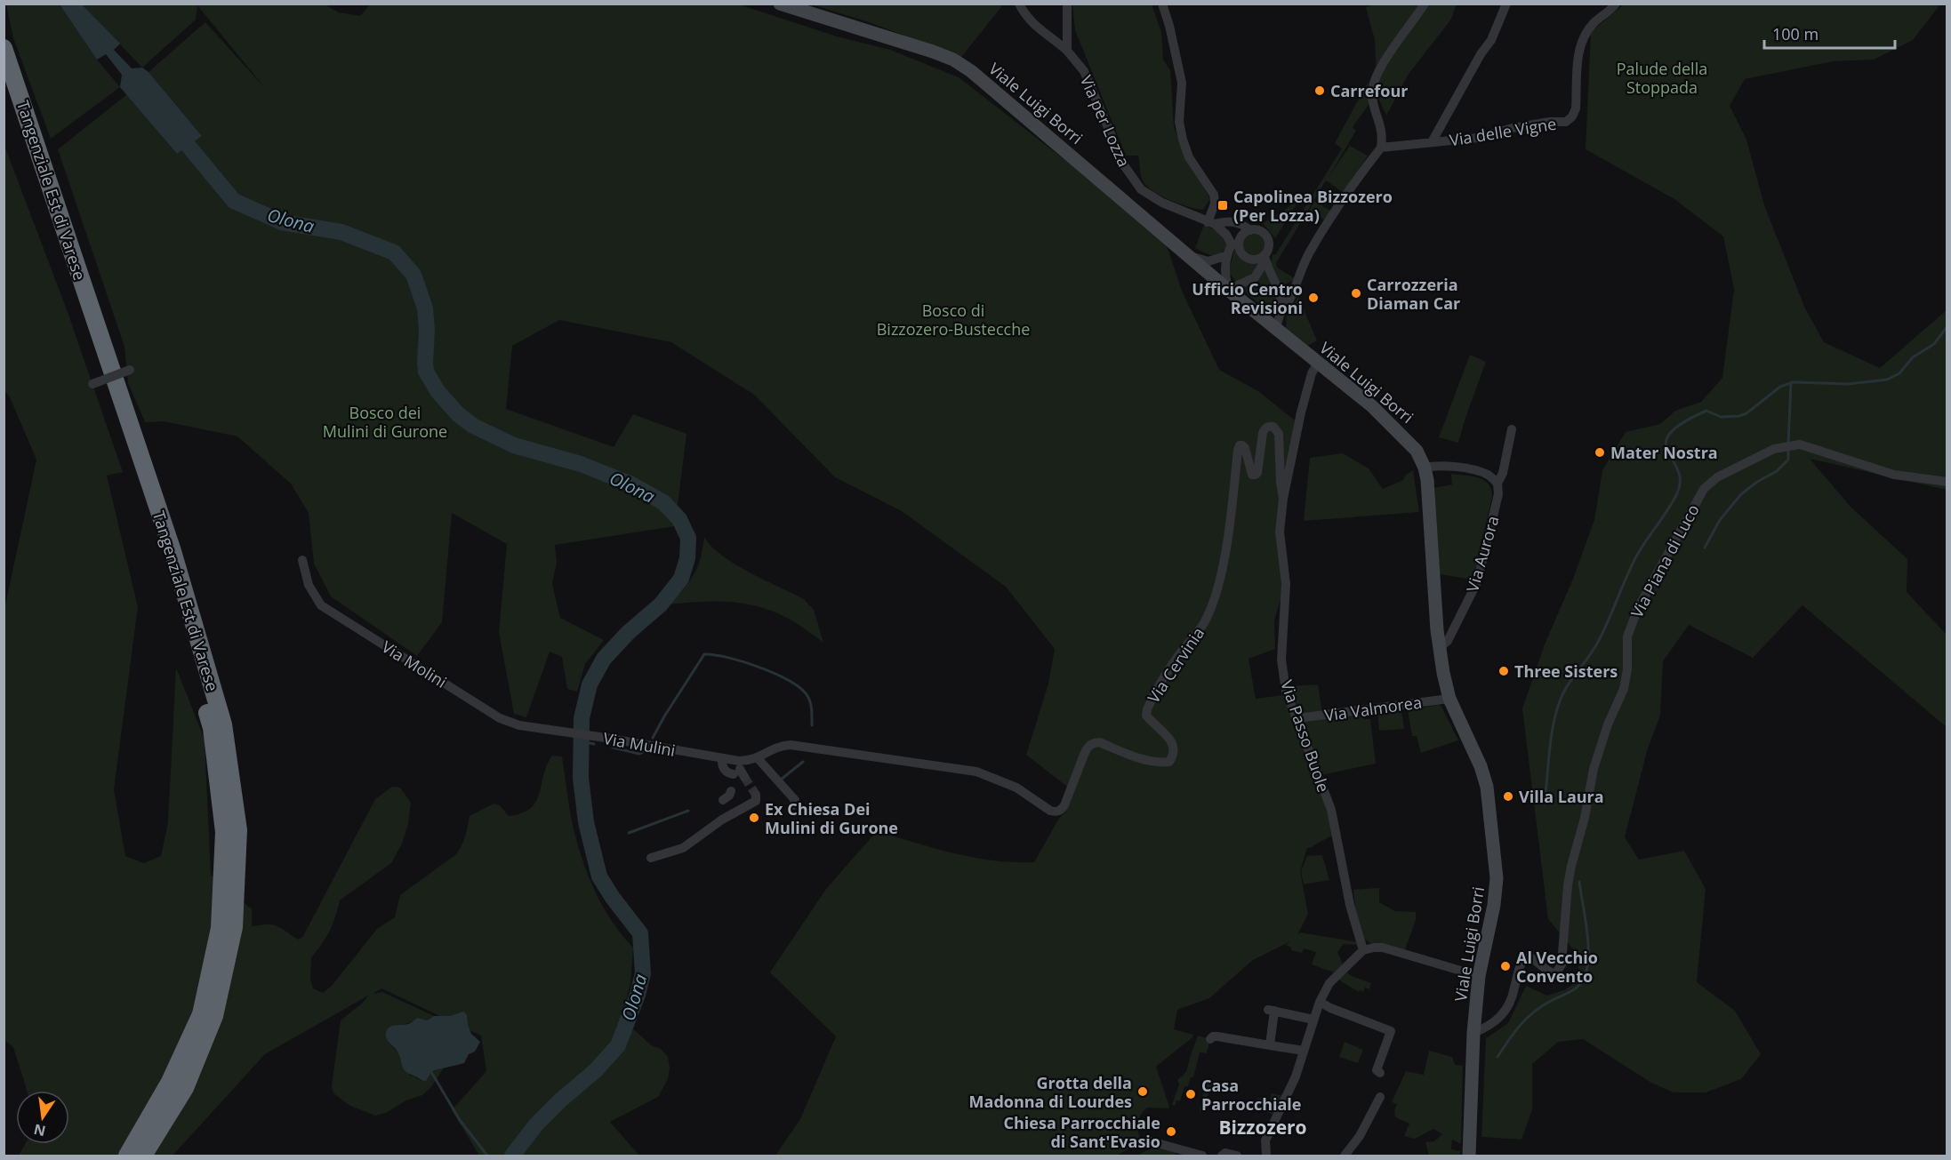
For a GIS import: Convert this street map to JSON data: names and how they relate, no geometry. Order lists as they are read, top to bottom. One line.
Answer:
{"streets":{"highway":["Tangenziale Est di Varese"],"main road":["Viale Luigi Borri"],"street":["Via per Lozza","Via delle Vigne","Via Aurora","Via Piana di Luco","Via Molini","Via Cervinia","Via Valmorea","Via Passo Buole","Via Mulini"]},"crossings":[["Viale Luigi Borri","Via Aurora"],["Viale Luigi Borri","Via Piana di Luco"],["Viale Luigi Borri","Via Valmorea"],["Viale Luigi Borri","Via Passo Buole"],["Via Molini","Via Mulini"],["Via Cervinia","Via Passo Buole"],["Via Cervinia","Via Mulini"],["Via Valmorea","Via Passo Buole"]],"districts":["Bizzozero"],"water":["Olona"],"parks":["Palude della Stoppada","Bosco di Bizzozero-Bustecche","Bosco dei Mulini di Gurone"],"places":{"other":["Carrefour","Carrozzeria Diaman Car","Ufficio Centro Revisioni","Mater Nostra","Three Sisters","Villa Laura","Ex Chiesa Dei Mulini di Gurone","Al Vecchio Convento","Grotta della Madonna di Lourdes","Casa Parrocchiale","Chiesa Parrocchiale di Sant'Evasio"],"transit":["Capolinea Bizzozero (Per Lozza)"]},"scale_bar":"100 m","north":"bottom"}
